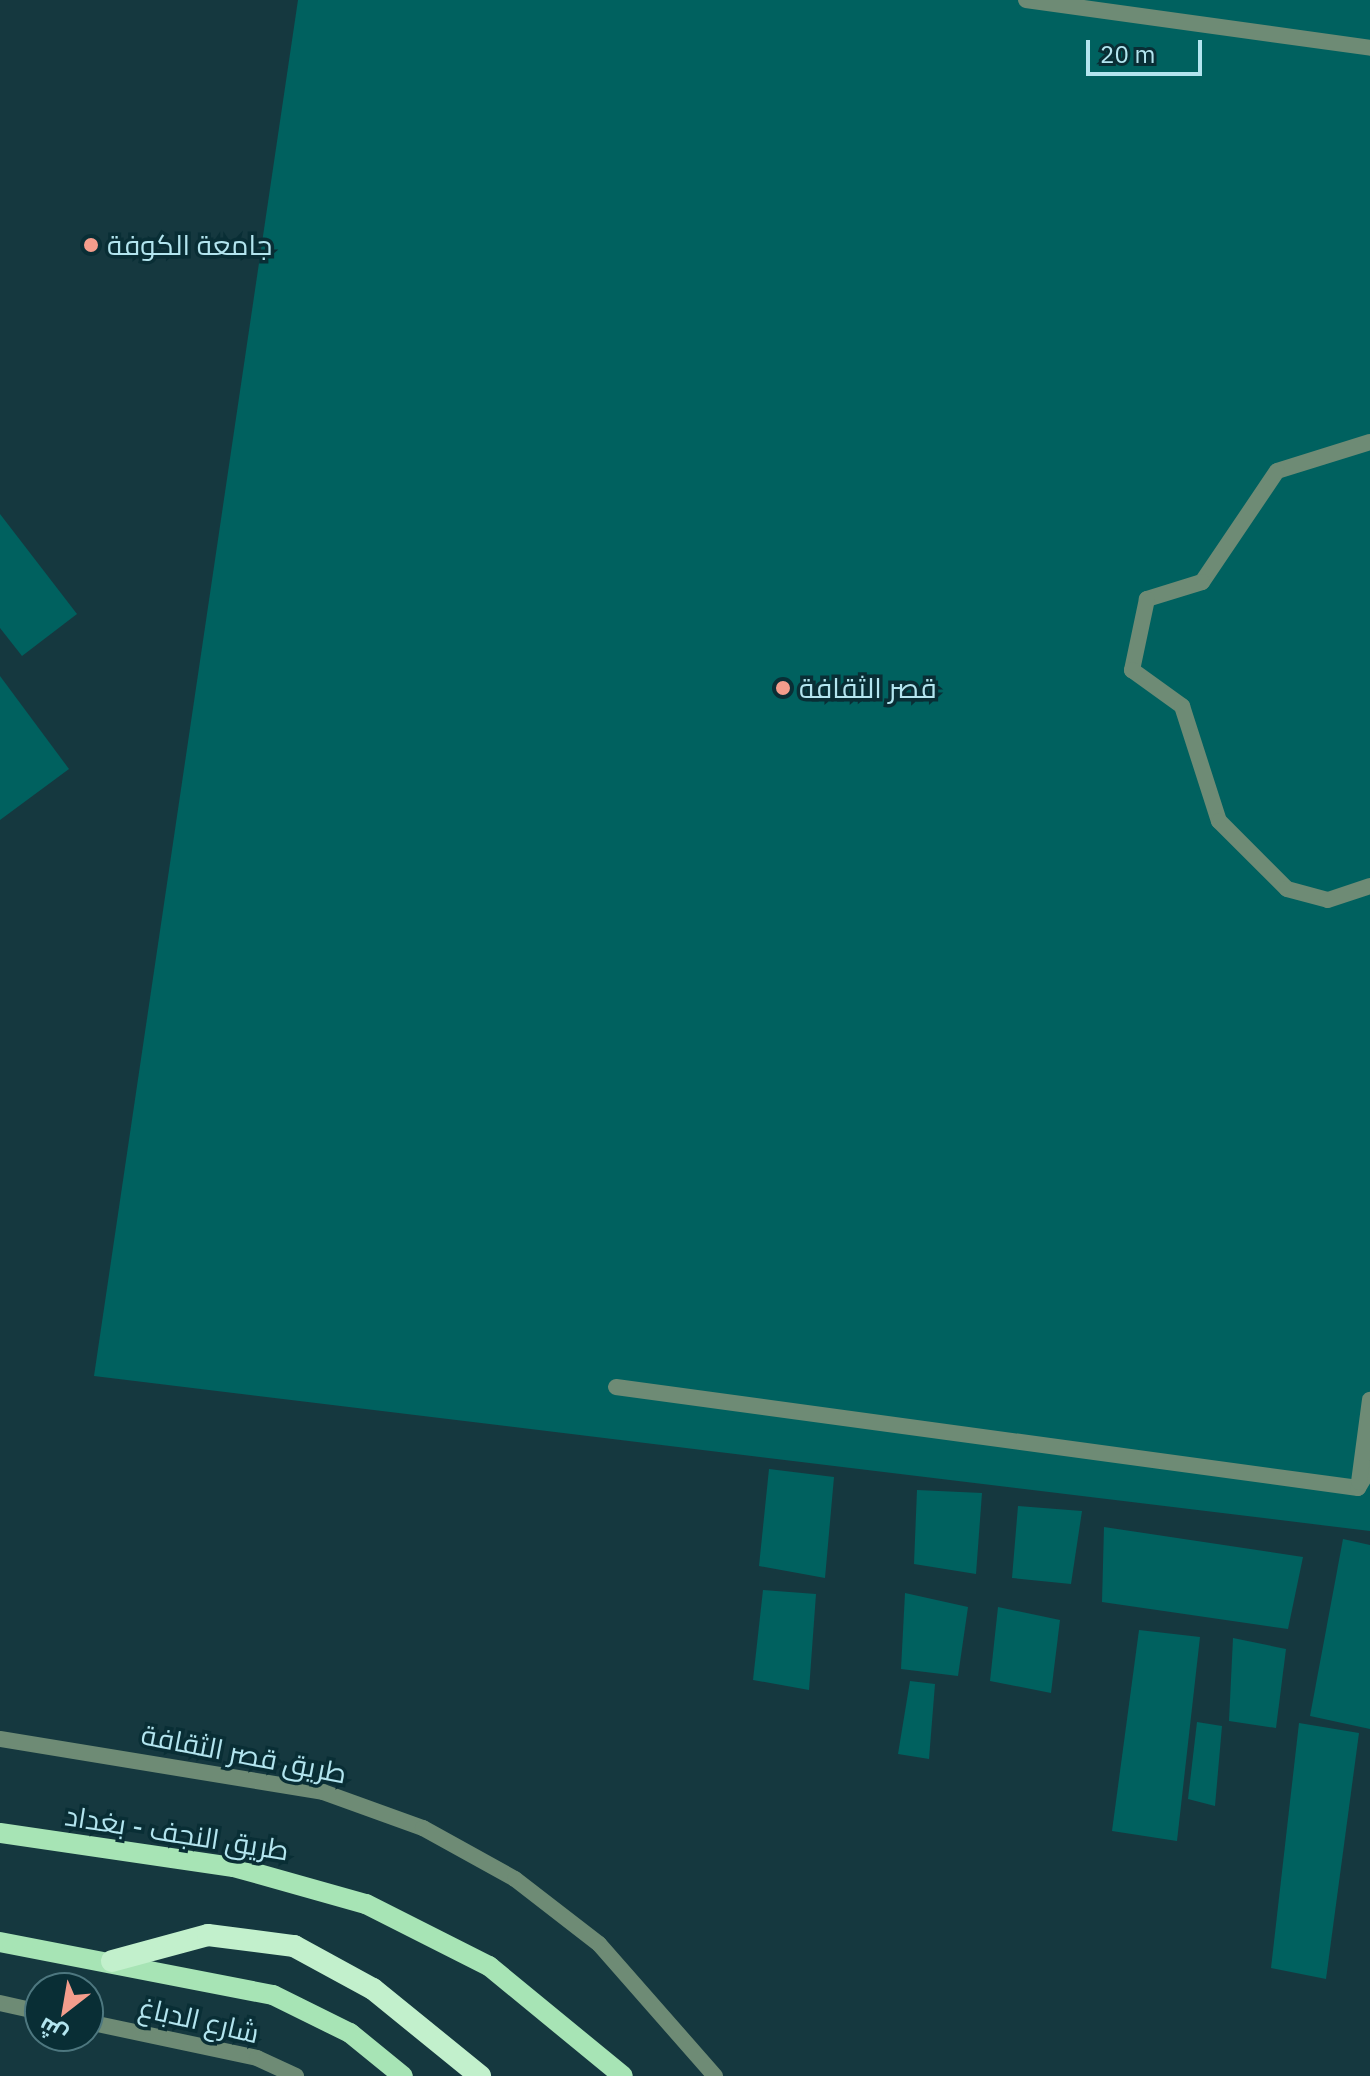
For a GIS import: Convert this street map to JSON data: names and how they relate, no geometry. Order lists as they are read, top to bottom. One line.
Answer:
{"streets":{"main road":["طريق النجف - بغداد"],"street":["طريق قصر الثقافة","شارع الدباغ"]},"places":["جامعة الكوفة","قصر الثقافة"],"scale_bar":"20 m","north":"bottom left"}
